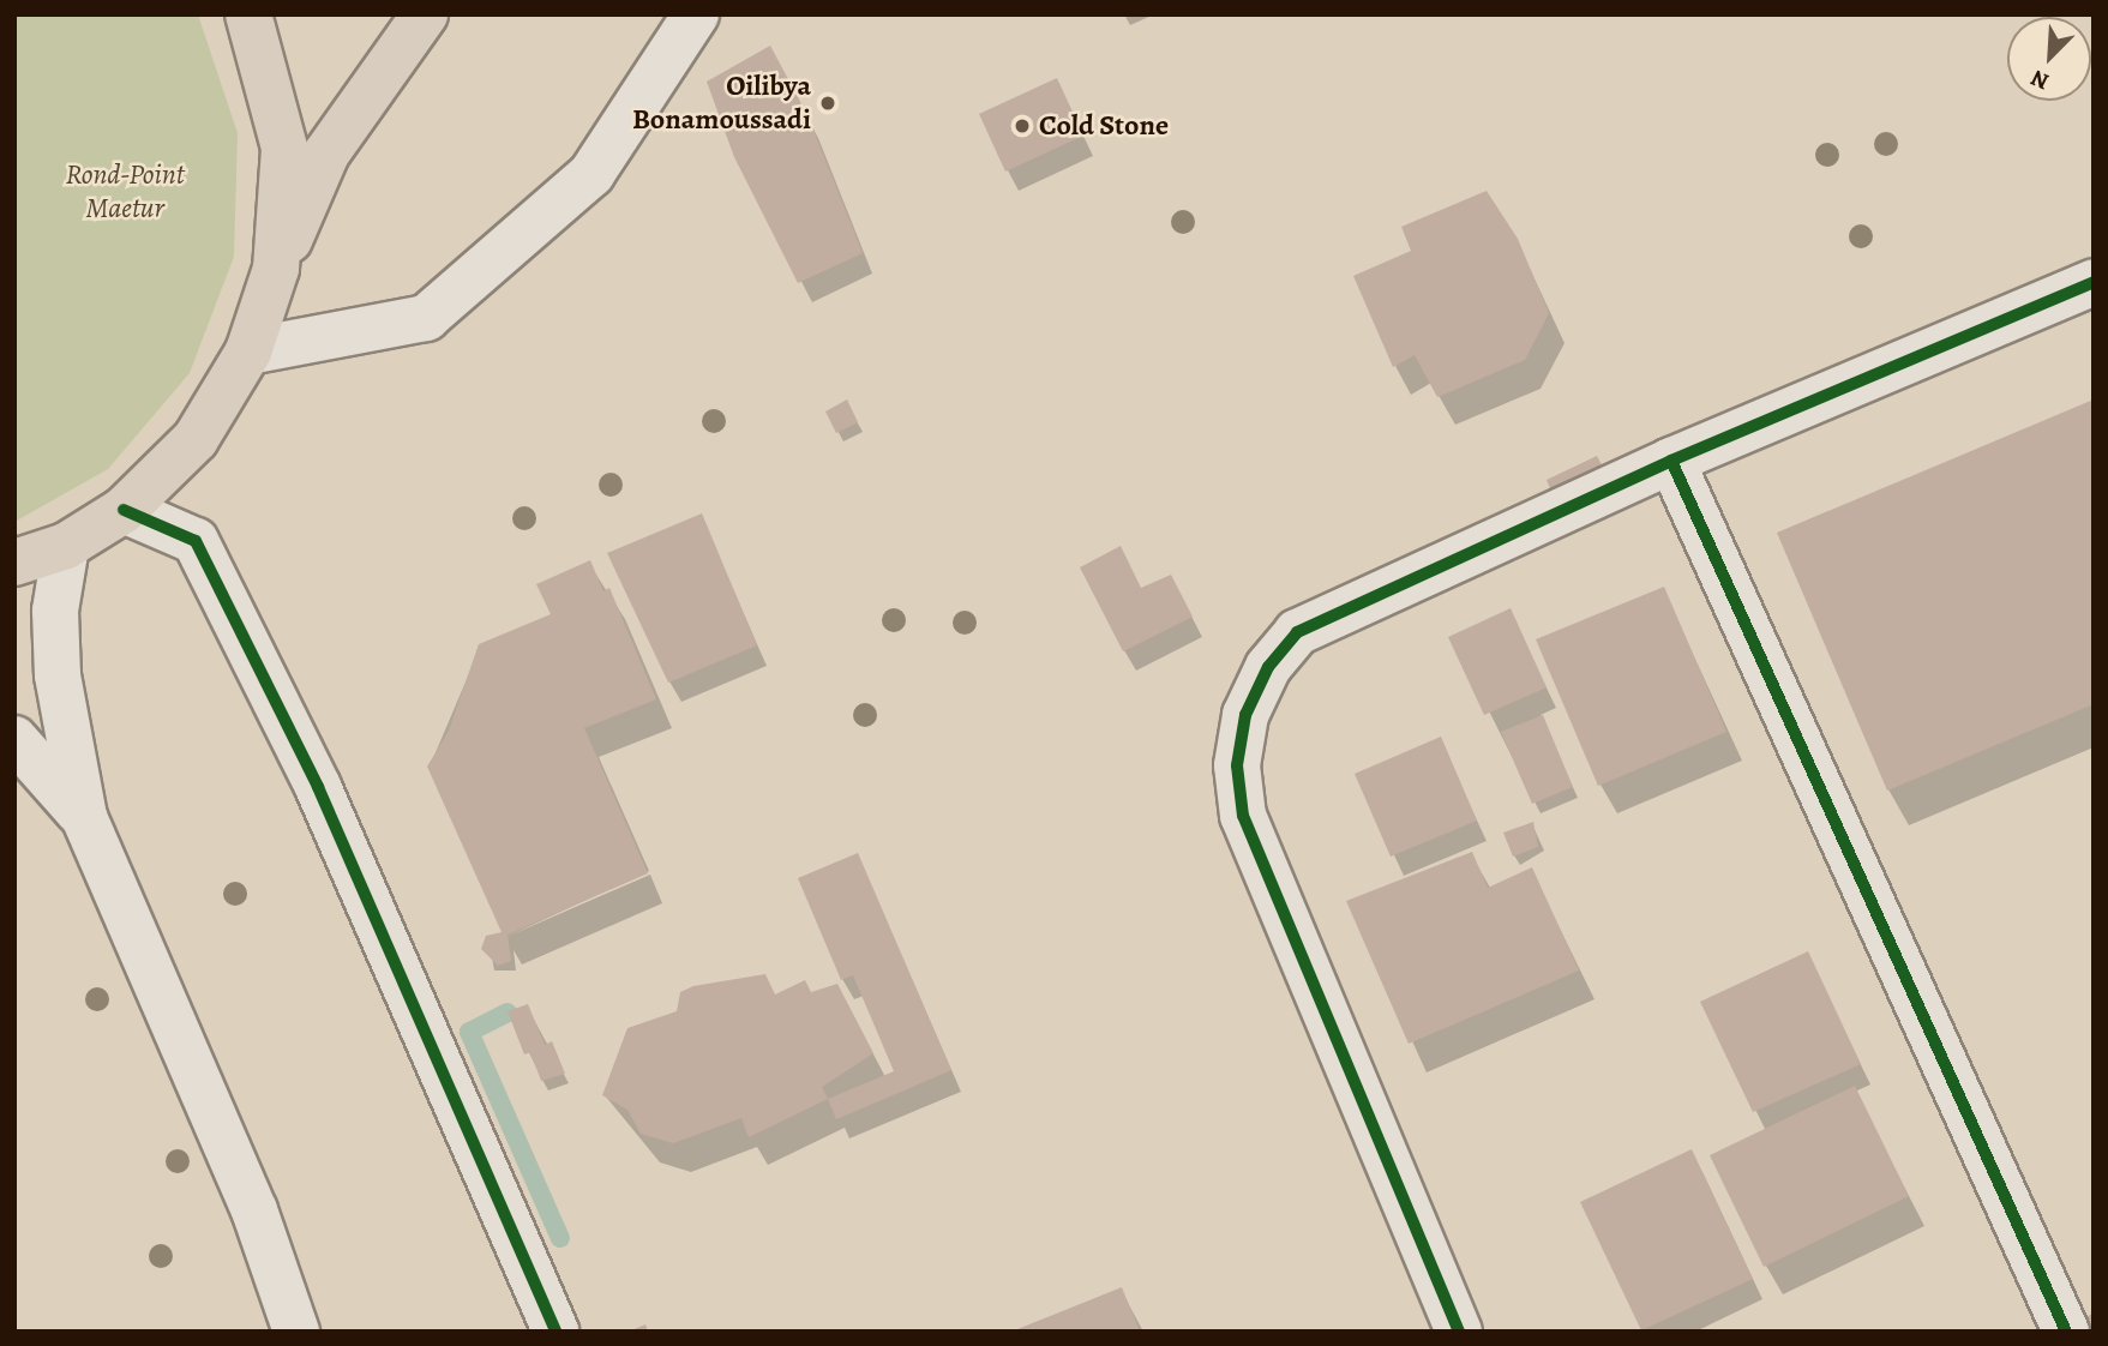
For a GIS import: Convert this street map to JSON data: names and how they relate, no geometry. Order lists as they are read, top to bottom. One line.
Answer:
{"parks":["Rond-Point Maetur"],"places":["Oilibya Bonamoussadi","Cold Stone"],"north":"bottom left"}
